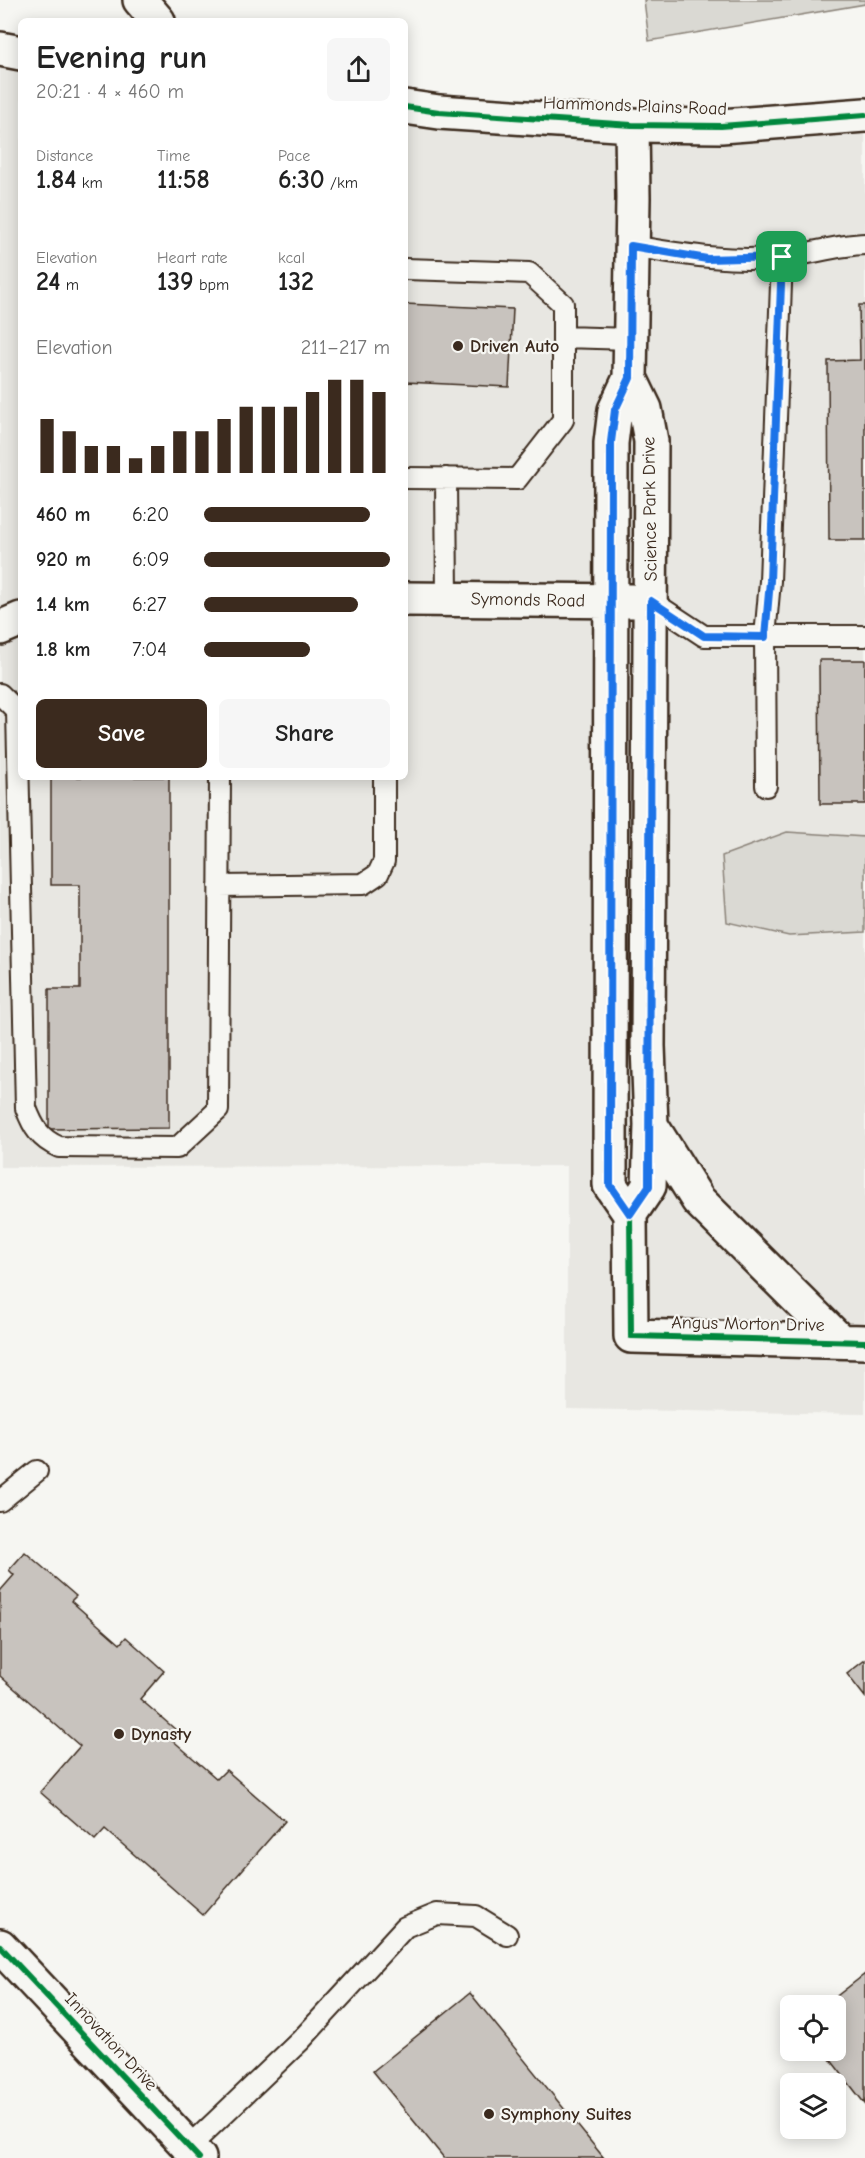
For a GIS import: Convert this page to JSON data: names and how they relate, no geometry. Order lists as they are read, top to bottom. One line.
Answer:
{"streets":{"street":["Hammonds Plains Road","Science Park Drive","Symonds Road","Angus Morton Drive","Innovation Drive"]},"crossings":[["Hammonds Plains Road","Science Park Drive"],["Science Park Drive","Symonds Road"],["Science Park Drive","Angus Morton Drive"]],"places":["Driven Auto","Dynasty","Symphony Suites"],"page":{"heading":["Evening run","20:21 · 4 × 460 m"],"stats":[["Distance","1.84 km"],["Time","11:58"],["Pace","6:30 /km"],["Elevation","24 m"],["Heart rate","139 bpm"],["kcal","132"]],"chart":["Elevation","211–217 m"],"list":[{"name":"460 m","note":"6:20"},{"name":"920 m","note":"6:09"},{"name":"1.4 km","note":"6:27"},{"name":"1.8 km","note":"7:04"}],"buttons":["Save","Share"]}}
